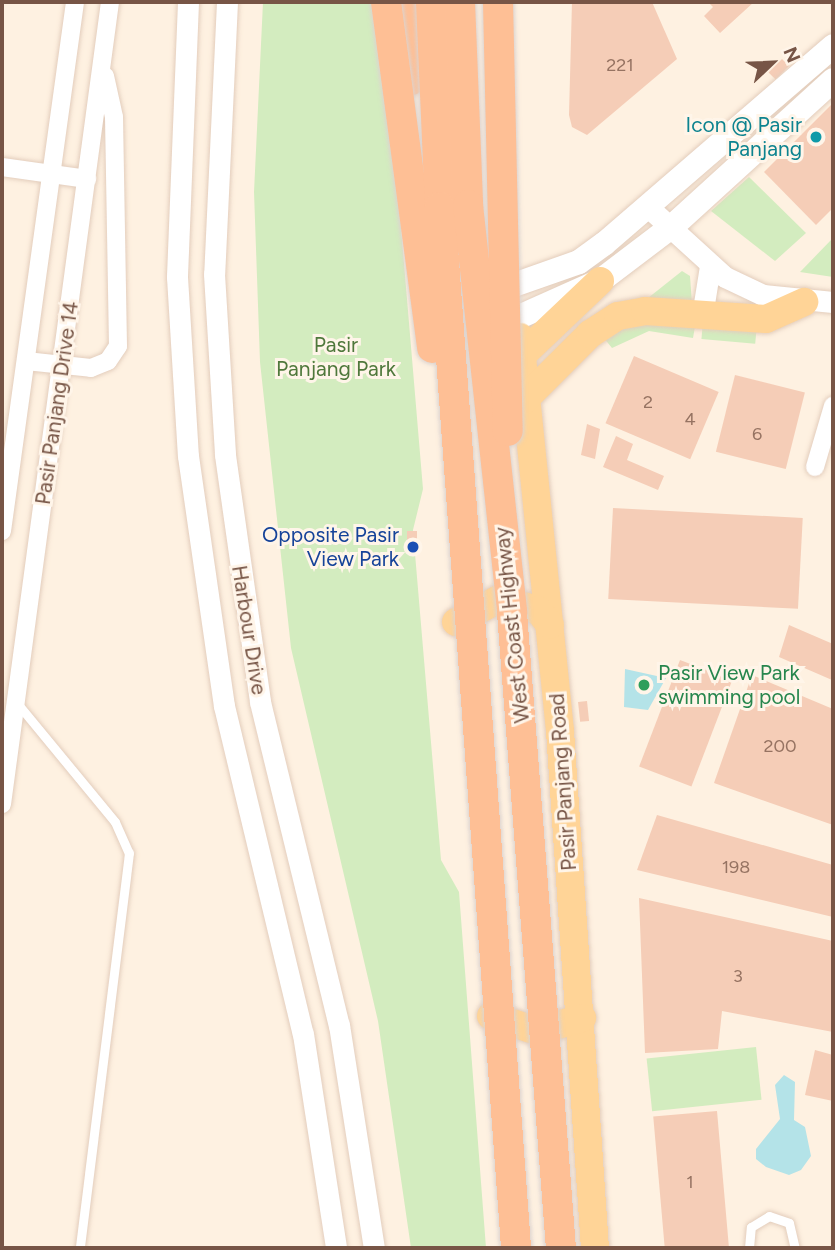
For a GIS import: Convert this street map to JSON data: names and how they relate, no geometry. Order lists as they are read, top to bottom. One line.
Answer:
{"streets":{"highway":["West Coast Highway"],"main road":["Pasir Panjang Road"],"street":["Pasir Panjang Drive 14","Harbour Drive"]},"parks":["Pasir Panjang Park"],"places":["Icon @ Pasir Panjang","Opposite Pasir View Park","Pasir View Park swimming pool"],"house_numbers":["221","2","4","6","200","198","3","1"],"north":"top right"}
